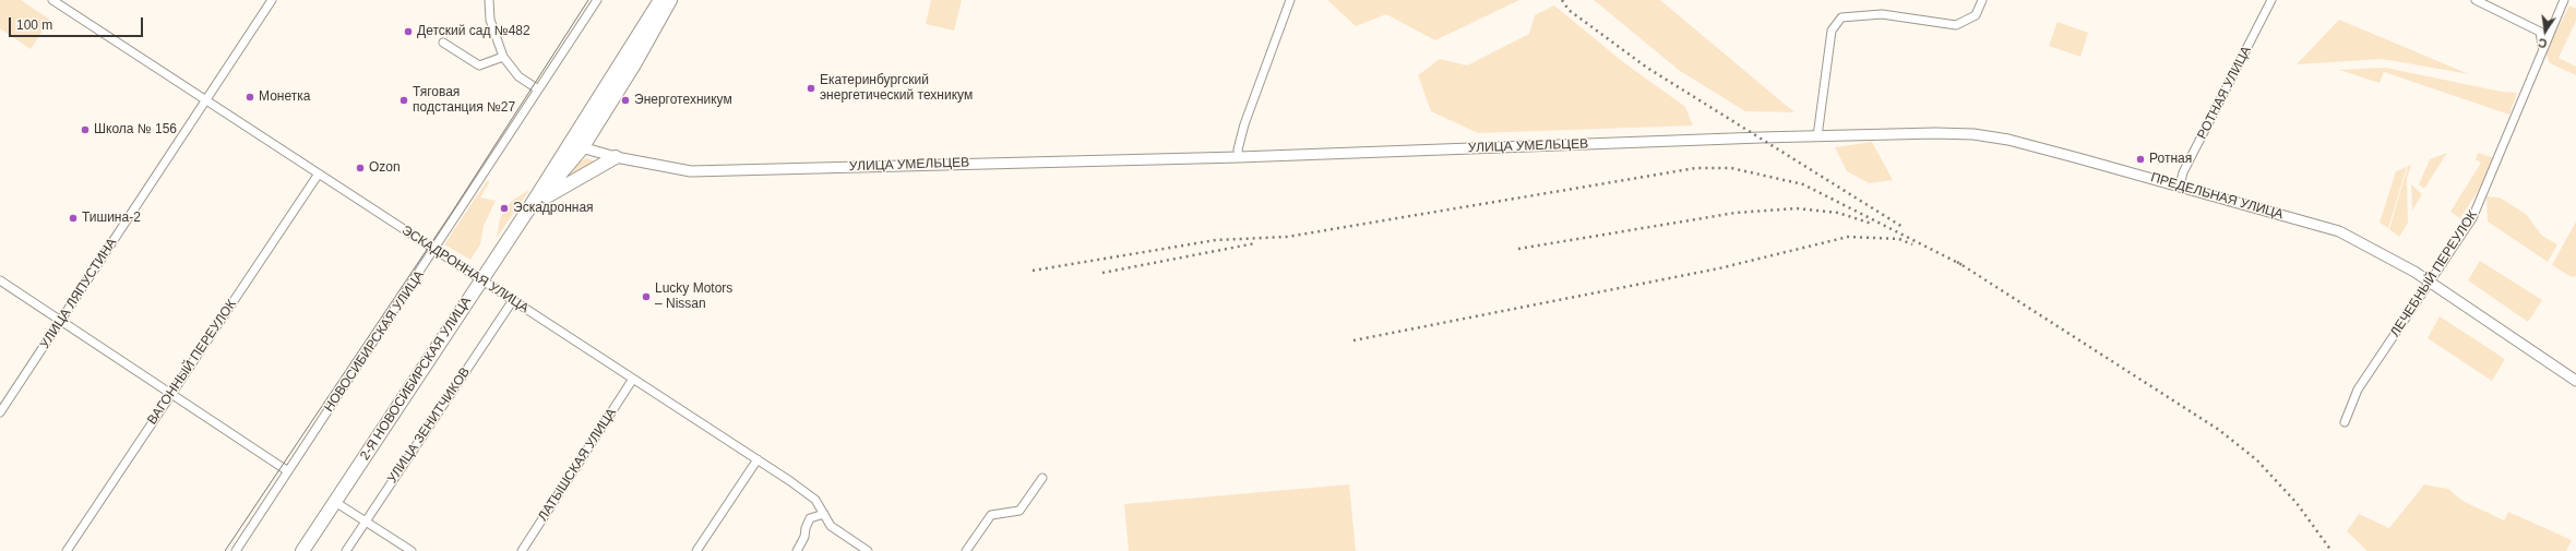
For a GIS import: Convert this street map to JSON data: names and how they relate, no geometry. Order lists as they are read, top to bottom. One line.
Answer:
{"streets":{"main road":["2-Я НОВОСИБИРСКАЯ УЛИЦА"],"street":["РОТНАЯ УЛИЦА","УЛИЦА УМЕЛЬЦЕВ","ПРЕДЕЛЬНАЯ УЛИЦА","ЭСКАДРОННАЯ УЛИЦА","ЛЕЧЕБНЫЙ ПЕРЕУЛОК","УЛИЦА ЛЯПУСТИНА","НОВОСИБИРСКАЯ УЛИЦА","ВАГОННЫЙ ПЕРЕУЛОК","УЛИЦА ЗЕНИТЧИКОВ","ЛАТЫШСКАЯ УЛИЦА"]},"crossings":[["РОТНАЯ УЛИЦА","ПРЕДЕЛЬНАЯ УЛИЦА"],["УЛИЦА УМЕЛЬЦЕВ","ПРЕДЕЛЬНАЯ УЛИЦА"],["УЛИЦА УМЕЛЬЦЕВ","2-Я НОВОСИБИРСКАЯ УЛИЦА"],["ПРЕДЕЛЬНАЯ УЛИЦА","ЛЕЧЕБНЫЙ ПЕРЕУЛОК"],["ЭСКАДРОННАЯ УЛИЦА","УЛИЦА ЛЯПУСТИНА"],["ЭСКАДРОННАЯ УЛИЦА","НОВОСИБИРСКАЯ УЛИЦА"],["ЭСКАДРОННАЯ УЛИЦА","ВАГОННЫЙ ПЕРЕУЛОК"],["ЭСКАДРОННАЯ УЛИЦА","2-Я НОВОСИБИРСКАЯ УЛИЦА"],["ЭСКАДРОННАЯ УЛИЦА","УЛИЦА ЗЕНИТЧИКОВ"],["ЭСКАДРОННАЯ УЛИЦА","ЛАТЫШСКАЯ УЛИЦА"]],"places":["Детский сад №482","Екатеринбургский энергетический техникум","Монетка","Тяговая подстанция №27","Энерготехникум","Школа № 156","Ротная","Ozon","Эскадронная","Тишина-2","Lucky Motors – Nissan"],"scale_bar":"100 m","north":"bottom"}
